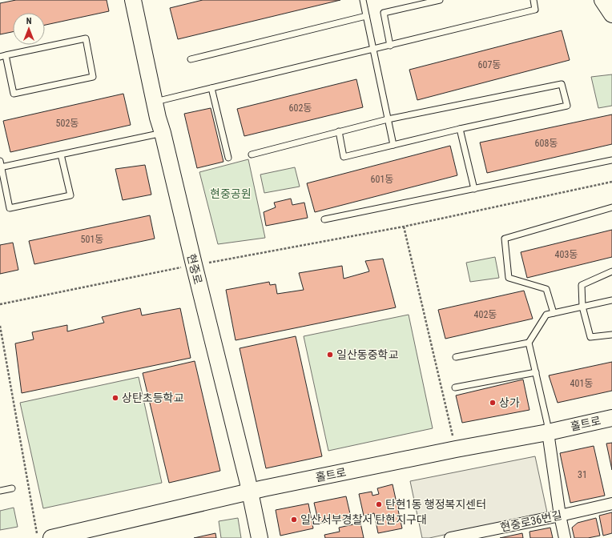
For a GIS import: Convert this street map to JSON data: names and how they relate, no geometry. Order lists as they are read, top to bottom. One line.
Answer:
{"streets":{"street":["현중로","홀트로","현중로36번길"]},"crossings":[["현중로","홀트로"]],"parks":["현중공원"],"places":["일산동중학교","상탄초등학교","상가","탄현1동 행정복지센터","일산서부경찰서 탄현지구대"],"house_numbers":["607동","602동","502동","608동","601동","501동","403동","402동","401동","31"],"north":"top"}
